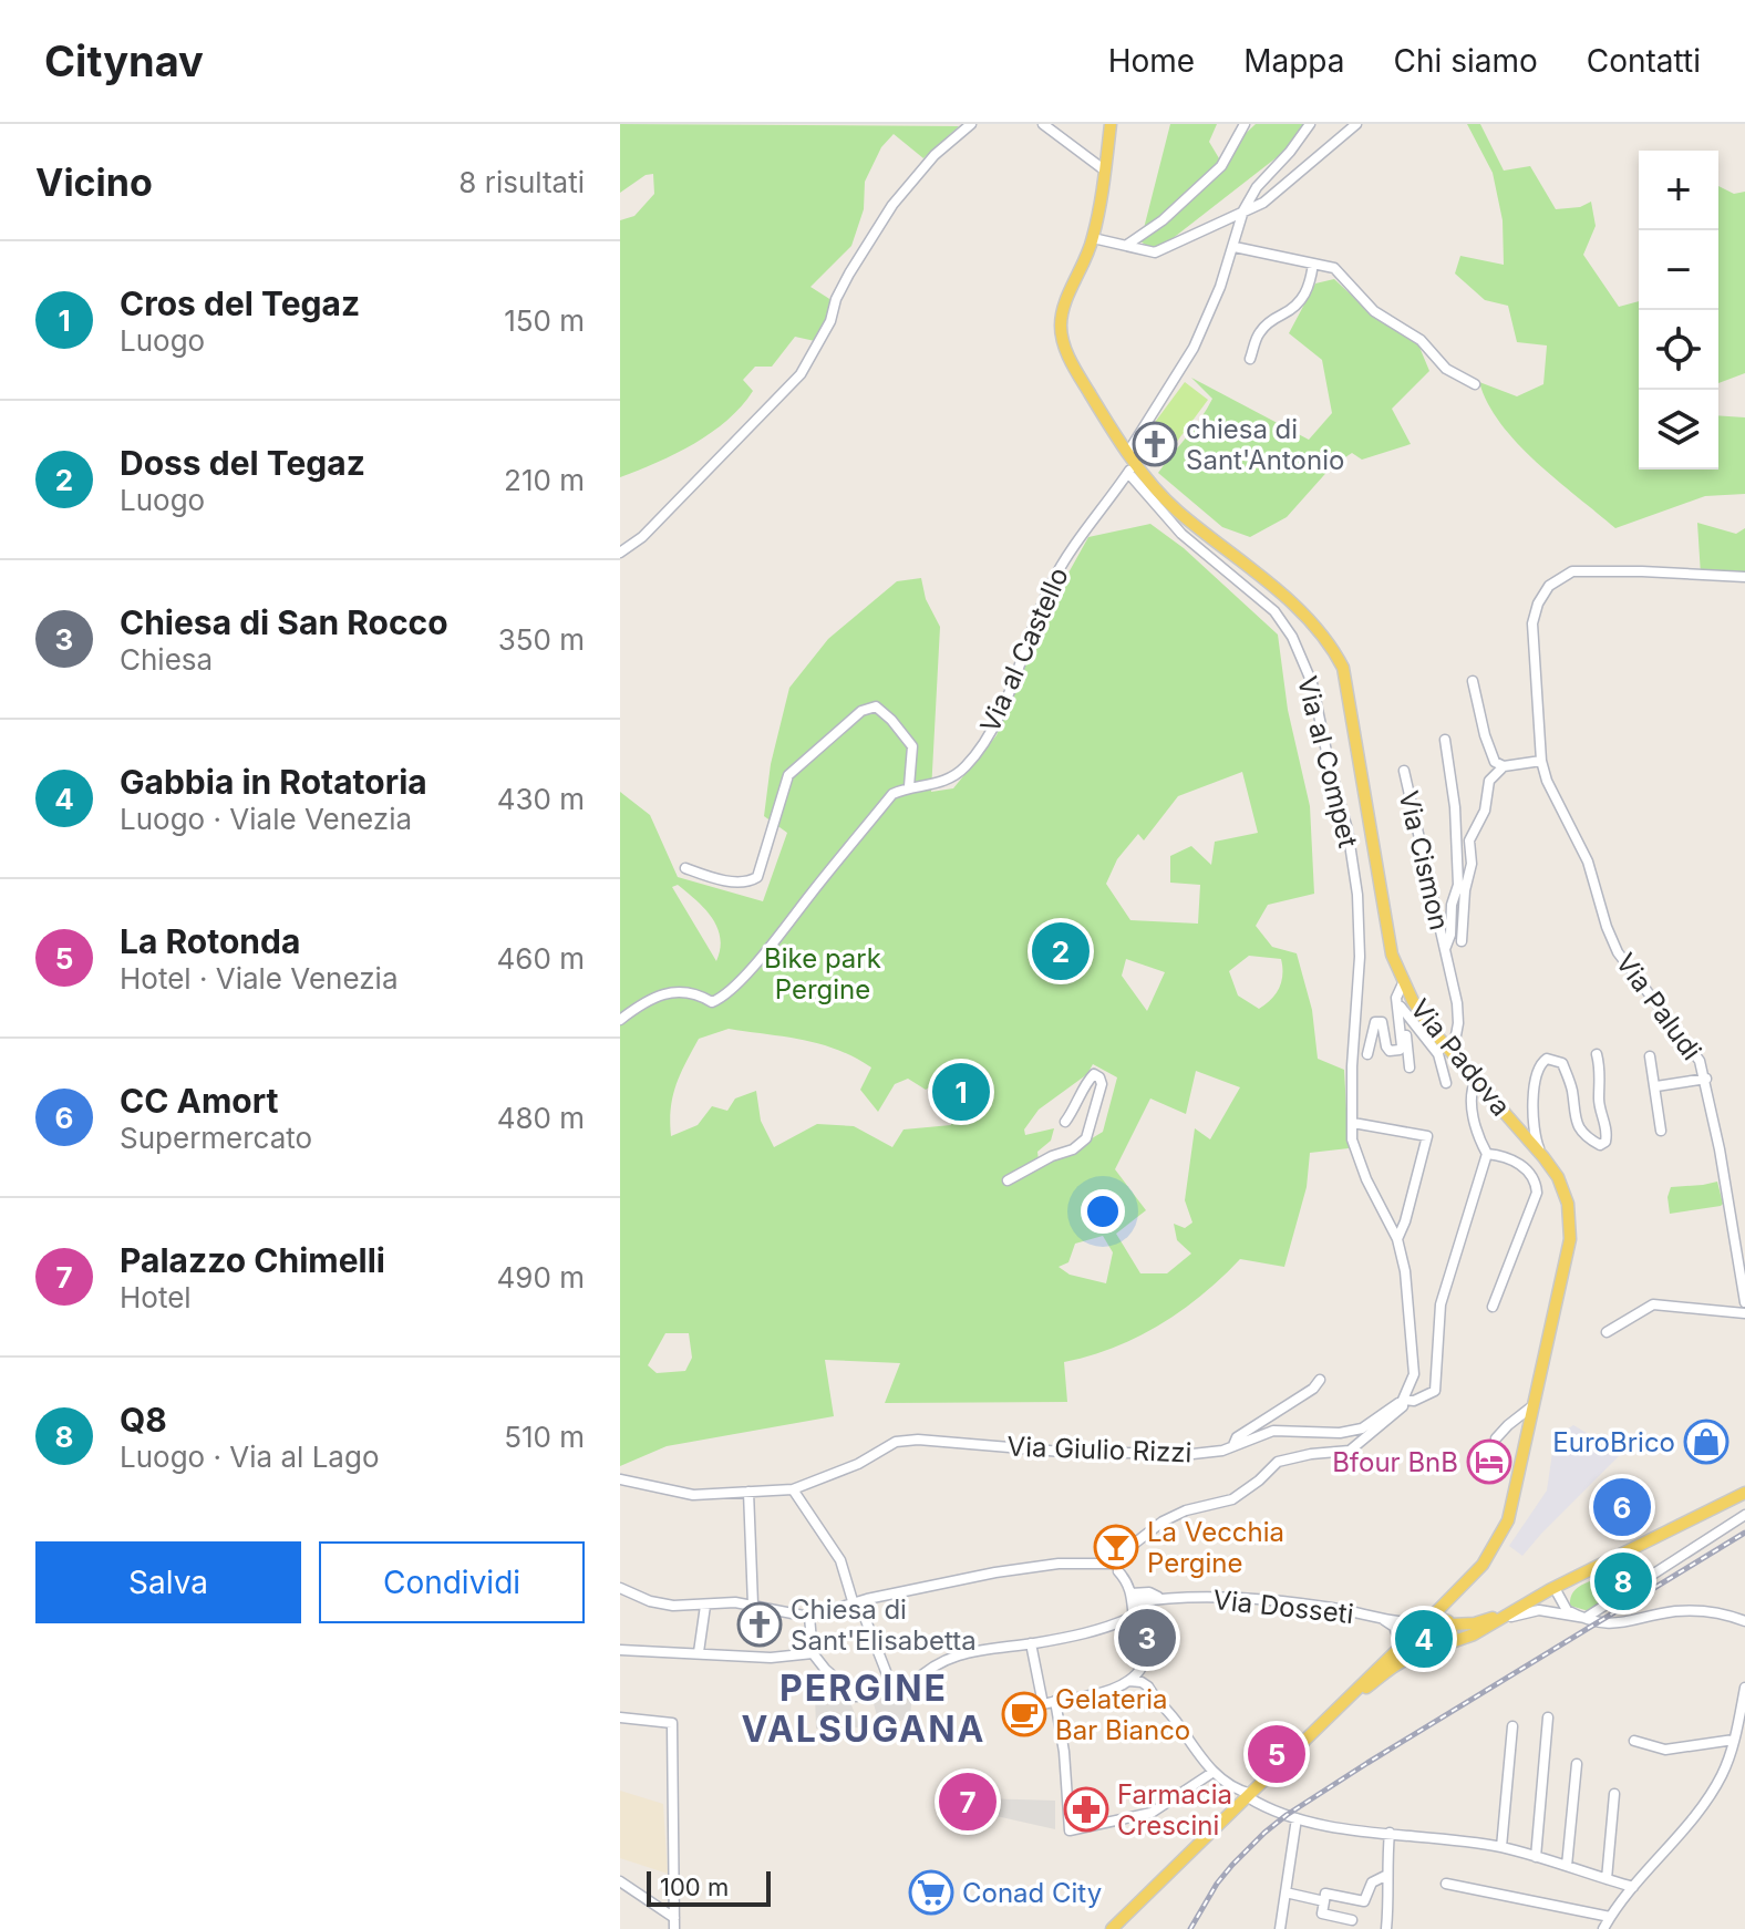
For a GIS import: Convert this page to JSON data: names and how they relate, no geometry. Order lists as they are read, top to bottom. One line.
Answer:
{"streets":{"main road":["Via Padova"],"street":["Via al Castello","Via al Compet","Via Cismon","Via Paludi","Via Giulio Rizzi","Via Dosseti"]},"crossings":[["Via al Castello","Via al Compet"],["Via al Castello","Via Padova"],["Via al Compet","Via Padova"],["Via al Compet","Via Giulio Rizzi"],["Via Cismon","Via Padova"],["Via Padova","Via Dosseti"]],"districts":["PERGINE VALSUGANA"],"parks":["Bike park Pergine"],"places":{"church":["chiesa di Sant'Antonio","Chiesa di Sant'Elisabetta"],"shop":["EuroBrico"],"hotel":["Bfour BnB"],"bar":["La Vecchia Pergine"],"cafe":["Gelateria Bar Bianco"],"pharmacy":["Farmacia Crescini"],"supermarket":["Conad City"]},"scale_bar":"100 m","page":{"header":"Citynav","nav":["Home","Mappa","Chi siamo","Contatti"],"heading":["Vicino","8 risultati"],"map_buttons":["+","−"],"list":[{"mark":"1","name":"Cros del Tegaz","note":"Luogo","value":"150 m"},{"mark":"2","name":"Doss del Tegaz","note":"Luogo","value":"210 m"},{"mark":"3","name":"Chiesa di San Rocco","note":"Chiesa","value":"350 m"},{"mark":"4","name":"Gabbia in Rotatoria","note":"Luogo · Viale Venezia","value":"430 m"},{"mark":"5","name":"La Rotonda","note":"Hotel · Viale Venezia","value":"460 m"},{"mark":"6","name":"CC Amort","note":"Supermercato","value":"480 m"},{"mark":"7","name":"Palazzo Chimelli","note":"Hotel","value":"490 m"},{"mark":"8","name":"Q8","note":"Luogo · Via al Lago","value":"510 m"}],"pins":["2","1","6","8","3","4","5","7"],"buttons":["Salva","Condividi"],"scale":"100 m"}}
